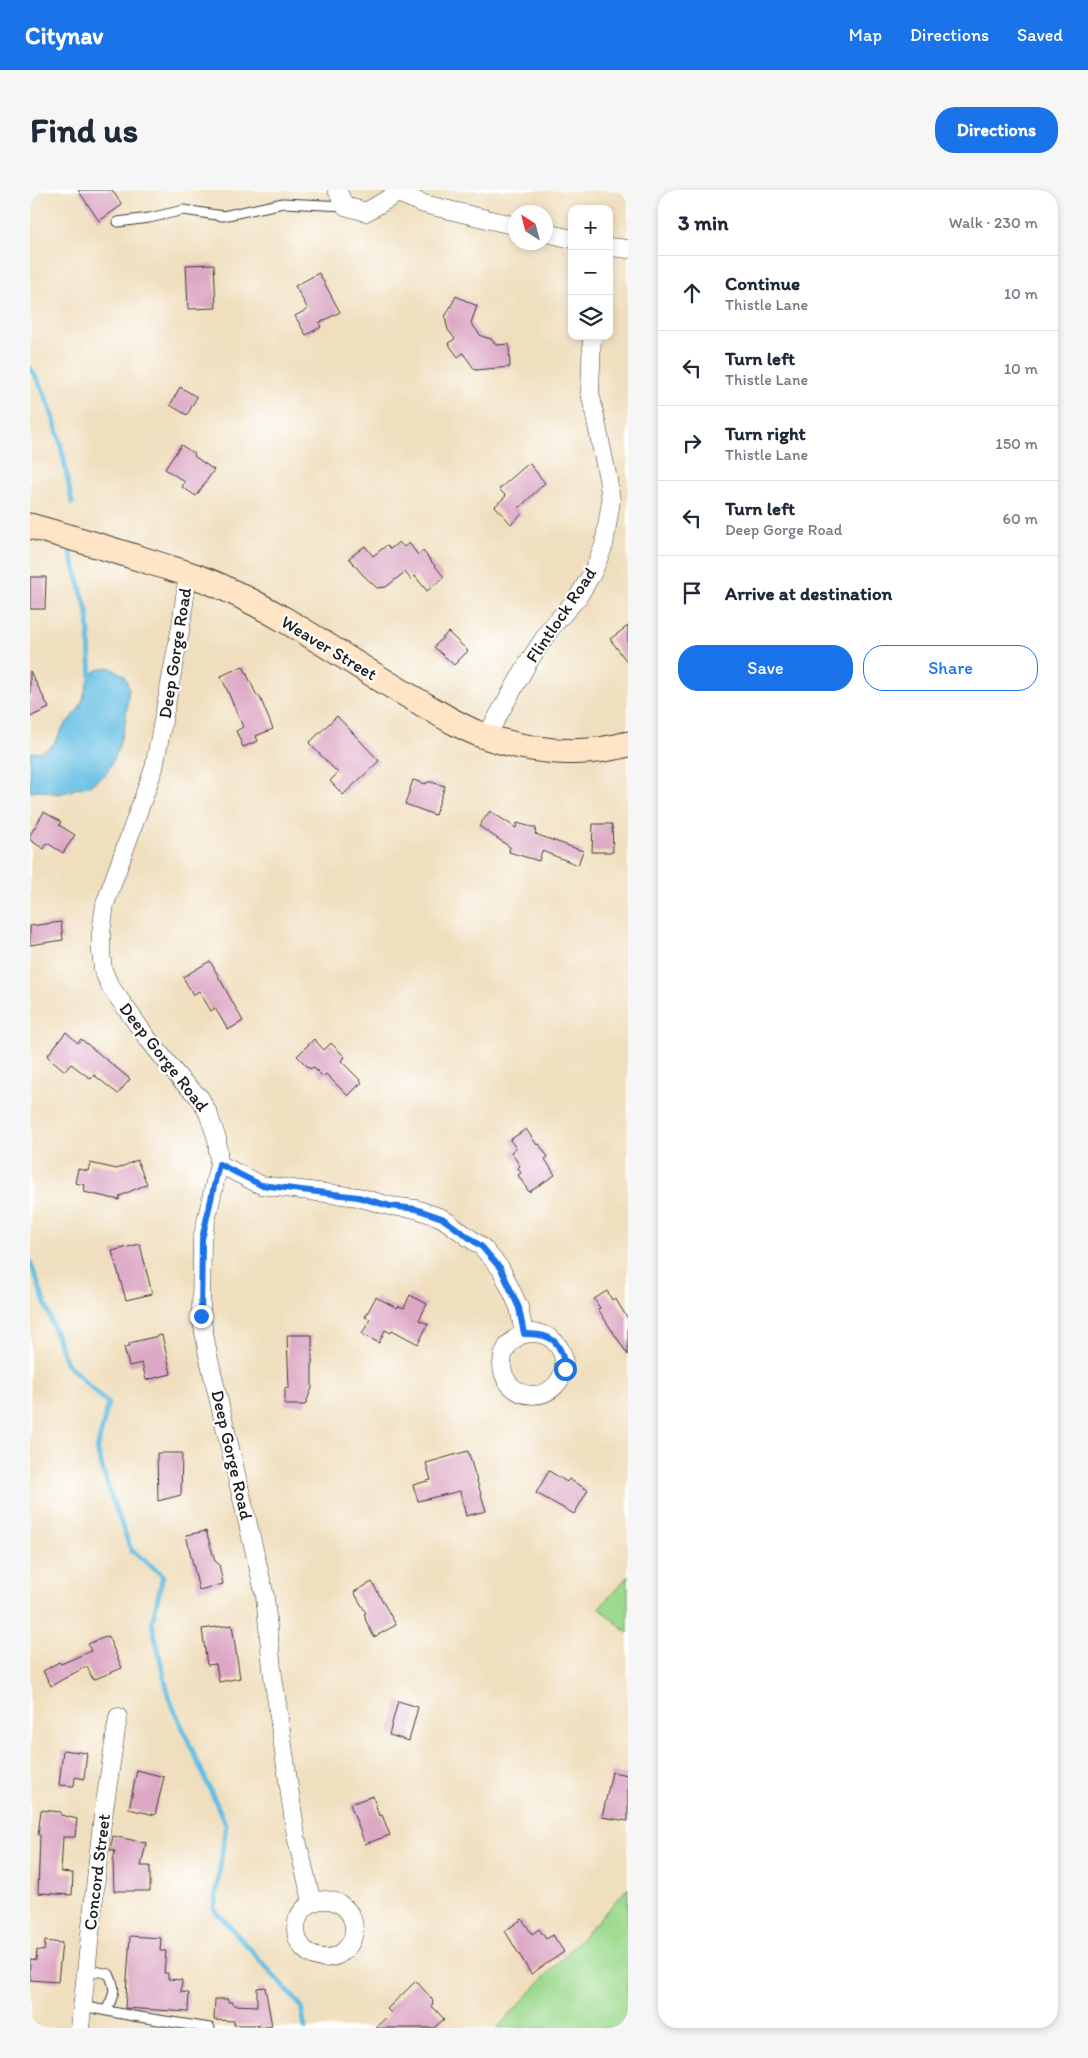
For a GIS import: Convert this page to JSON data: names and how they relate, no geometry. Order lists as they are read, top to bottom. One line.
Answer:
{"streets":{"street":["Flintlock Road","Weaver Street","Deep Gorge Road","Concord Street"]},"crossings":[["Flintlock Road","Weaver Street"],["Weaver Street","Deep Gorge Road"]],"north":"top left","page":{"header":"Citynav","nav":["Map","Directions","Saved"],"buttons":["Directions",["Save","Share"]],"title":"Find us","heading":["3 min","Walk · 230 m"],"map_buttons":["+","−"],"list":[["Continue","Thistle Lane","10 m"],["Turn left","Thistle Lane","10 m"],["Turn right","Thistle Lane","150 m"],["Turn left","Deep Gorge Road","60 m"],"Arrive at destination"]}}
